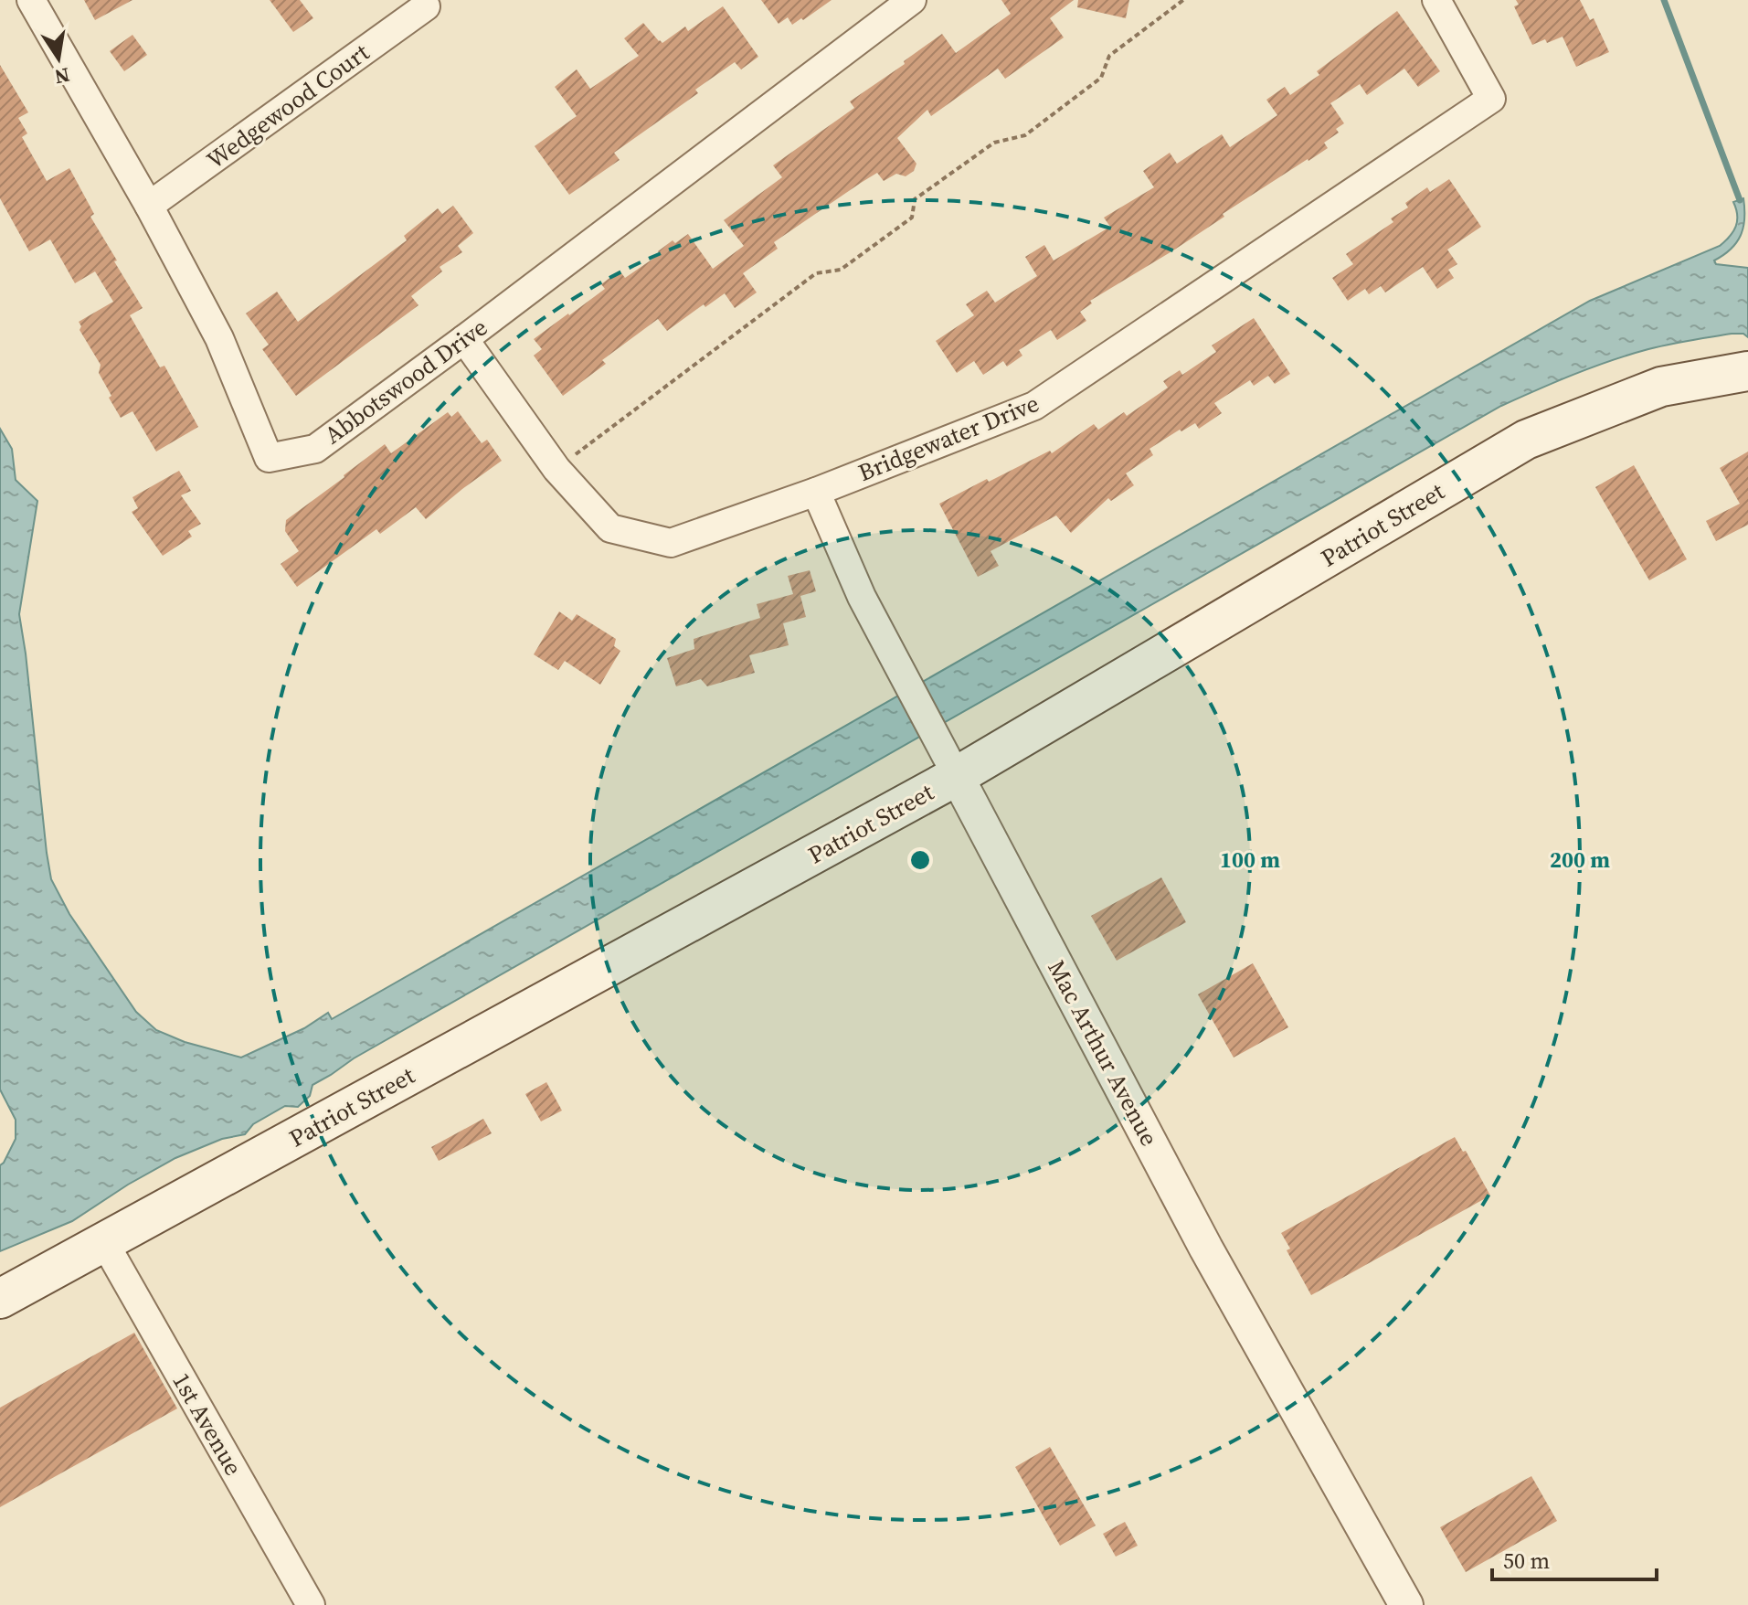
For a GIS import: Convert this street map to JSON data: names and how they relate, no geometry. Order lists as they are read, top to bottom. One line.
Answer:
{"streets":{"main road":["Patriot Street"],"street":["Wedgewood Court","Abbotswood Drive","Bridgewater Drive","Mac Arthur Avenue","1st Avenue"]},"crossings":[["Wedgewood Court","Abbotswood Drive"],["Abbotswood Drive","Bridgewater Drive"],["Bridgewater Drive","Mac Arthur Avenue"],["Patriot Street","Mac Arthur Avenue"],["Patriot Street","1st Avenue"]],"scale_bar":"50 m","north":"bottom","rings":["100 m","200 m"]}
